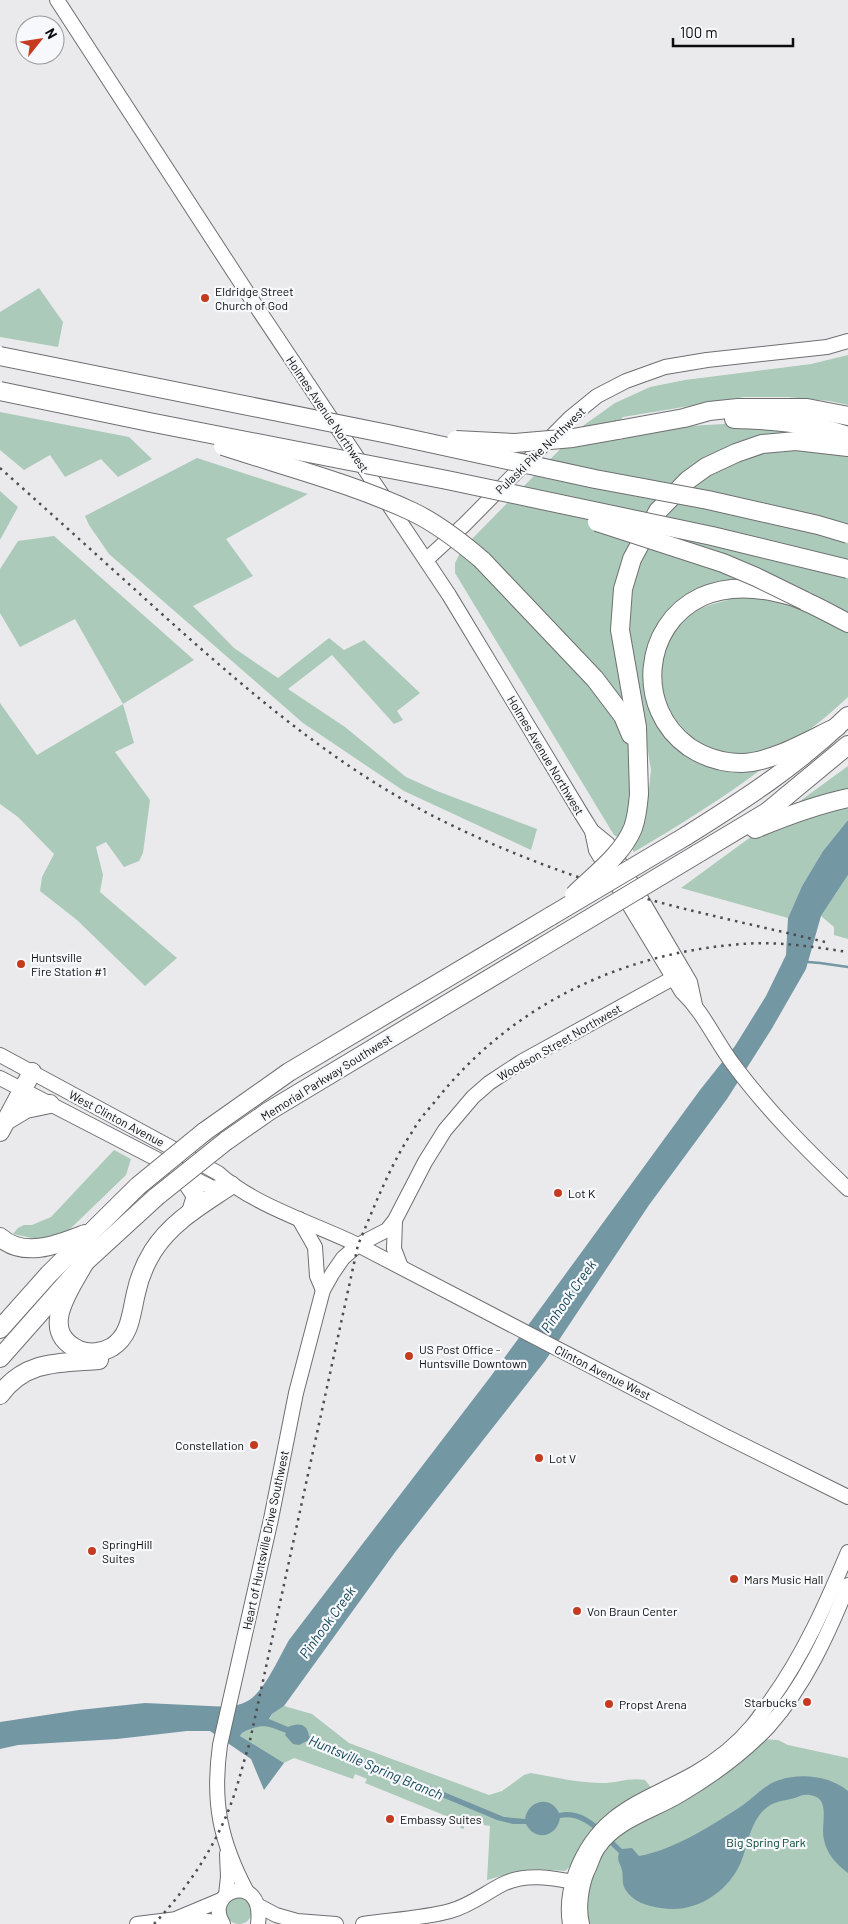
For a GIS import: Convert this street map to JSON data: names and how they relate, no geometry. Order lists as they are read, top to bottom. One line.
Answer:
{"streets":{"highway":["Memorial Parkway Southwest"],"street":["Holmes Avenue Northwest","Pulaski Pike Northwest","Woodson Street Northwest","West Clinton Avenue","Clinton Avenue West","Heart of Huntsville Drive Southwest"]},"crossings":[["Holmes Avenue Northwest","Pulaski Pike Northwest"],["Holmes Avenue Northwest","Woodson Street Northwest"],["Woodson Street Northwest","West Clinton Avenue"],["Woodson Street Northwest","Clinton Avenue West"],["Woodson Street Northwest","Heart of Huntsville Drive Southwest"],["West Clinton Avenue","Clinton Avenue West"],["West Clinton Avenue","Heart of Huntsville Drive Southwest"],["Clinton Avenue West","Heart of Huntsville Drive Southwest"]],"water":["Pinhook Creek","Huntsville Spring Branch"],"parks":["Big Spring Park"],"places":["Eldridge Street Church of God","Huntsville Fire Station #1","Lot K","US Post Office - Huntsville Downtown","Constellation","Lot V","SpringHill Suites","Mars Music Hall","Von Braun Center","Starbucks","Propst Arena","Embassy Suites"],"scale_bar":"100 m","north":"top right"}
